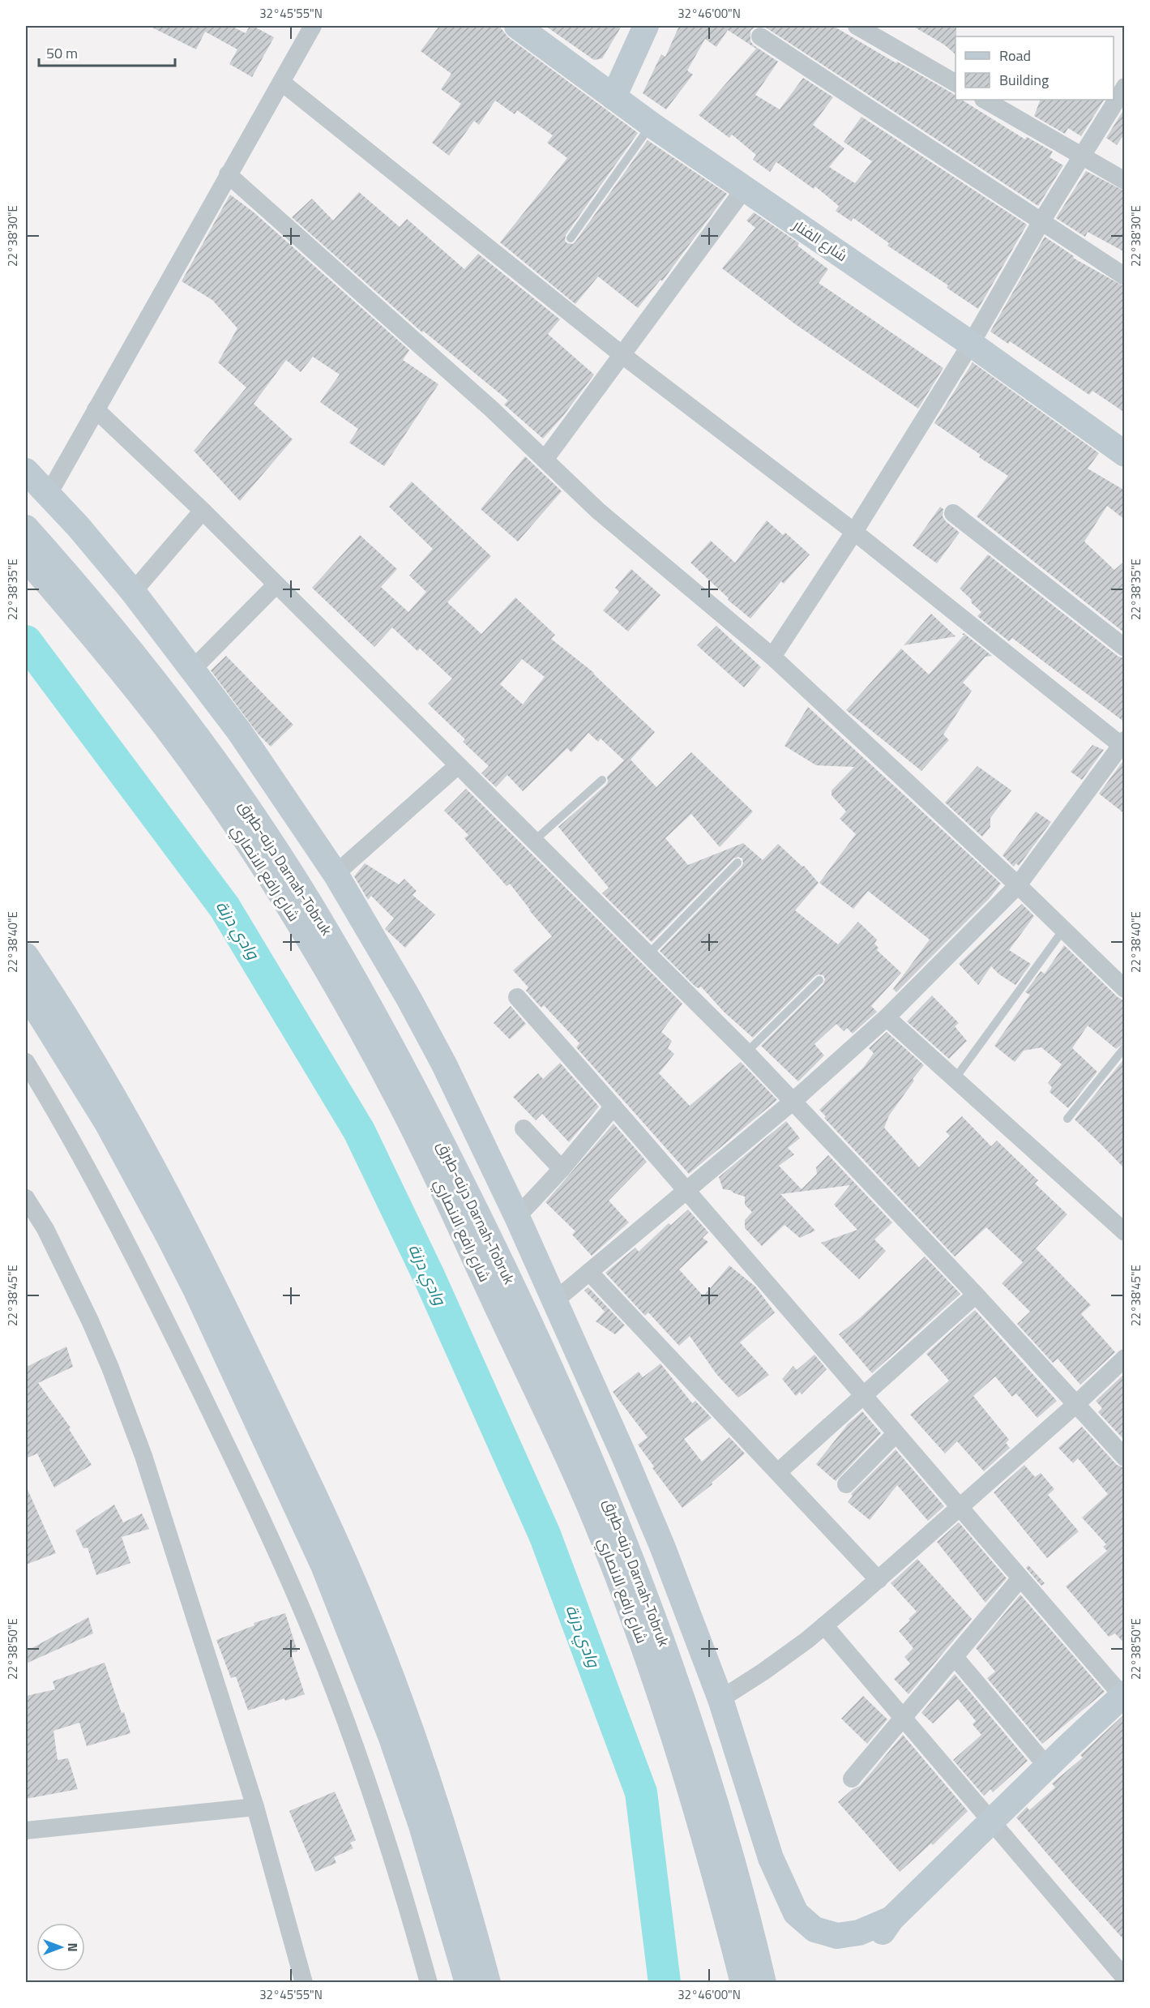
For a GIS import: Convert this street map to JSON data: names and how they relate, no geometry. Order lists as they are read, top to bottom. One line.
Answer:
{"streets":{"street":["شارع الفنار","درنه-طبرق Darnah-Tobruk","شارع رافع الانصاري"]},"crossings":[["درنه-طبرق Darnah-Tobruk","شارع رافع الانصاري"]],"water":["وادي درنة"],"legend":["Road","Building"],"scale_bar":"50 m","north":"right","coordinates":["32°45'55\"N","32°46'00\"N","22°38'30\"E","22°38'35\"E","22°38'40\"E","22°38'45\"E","22°38'50\"E"]}
